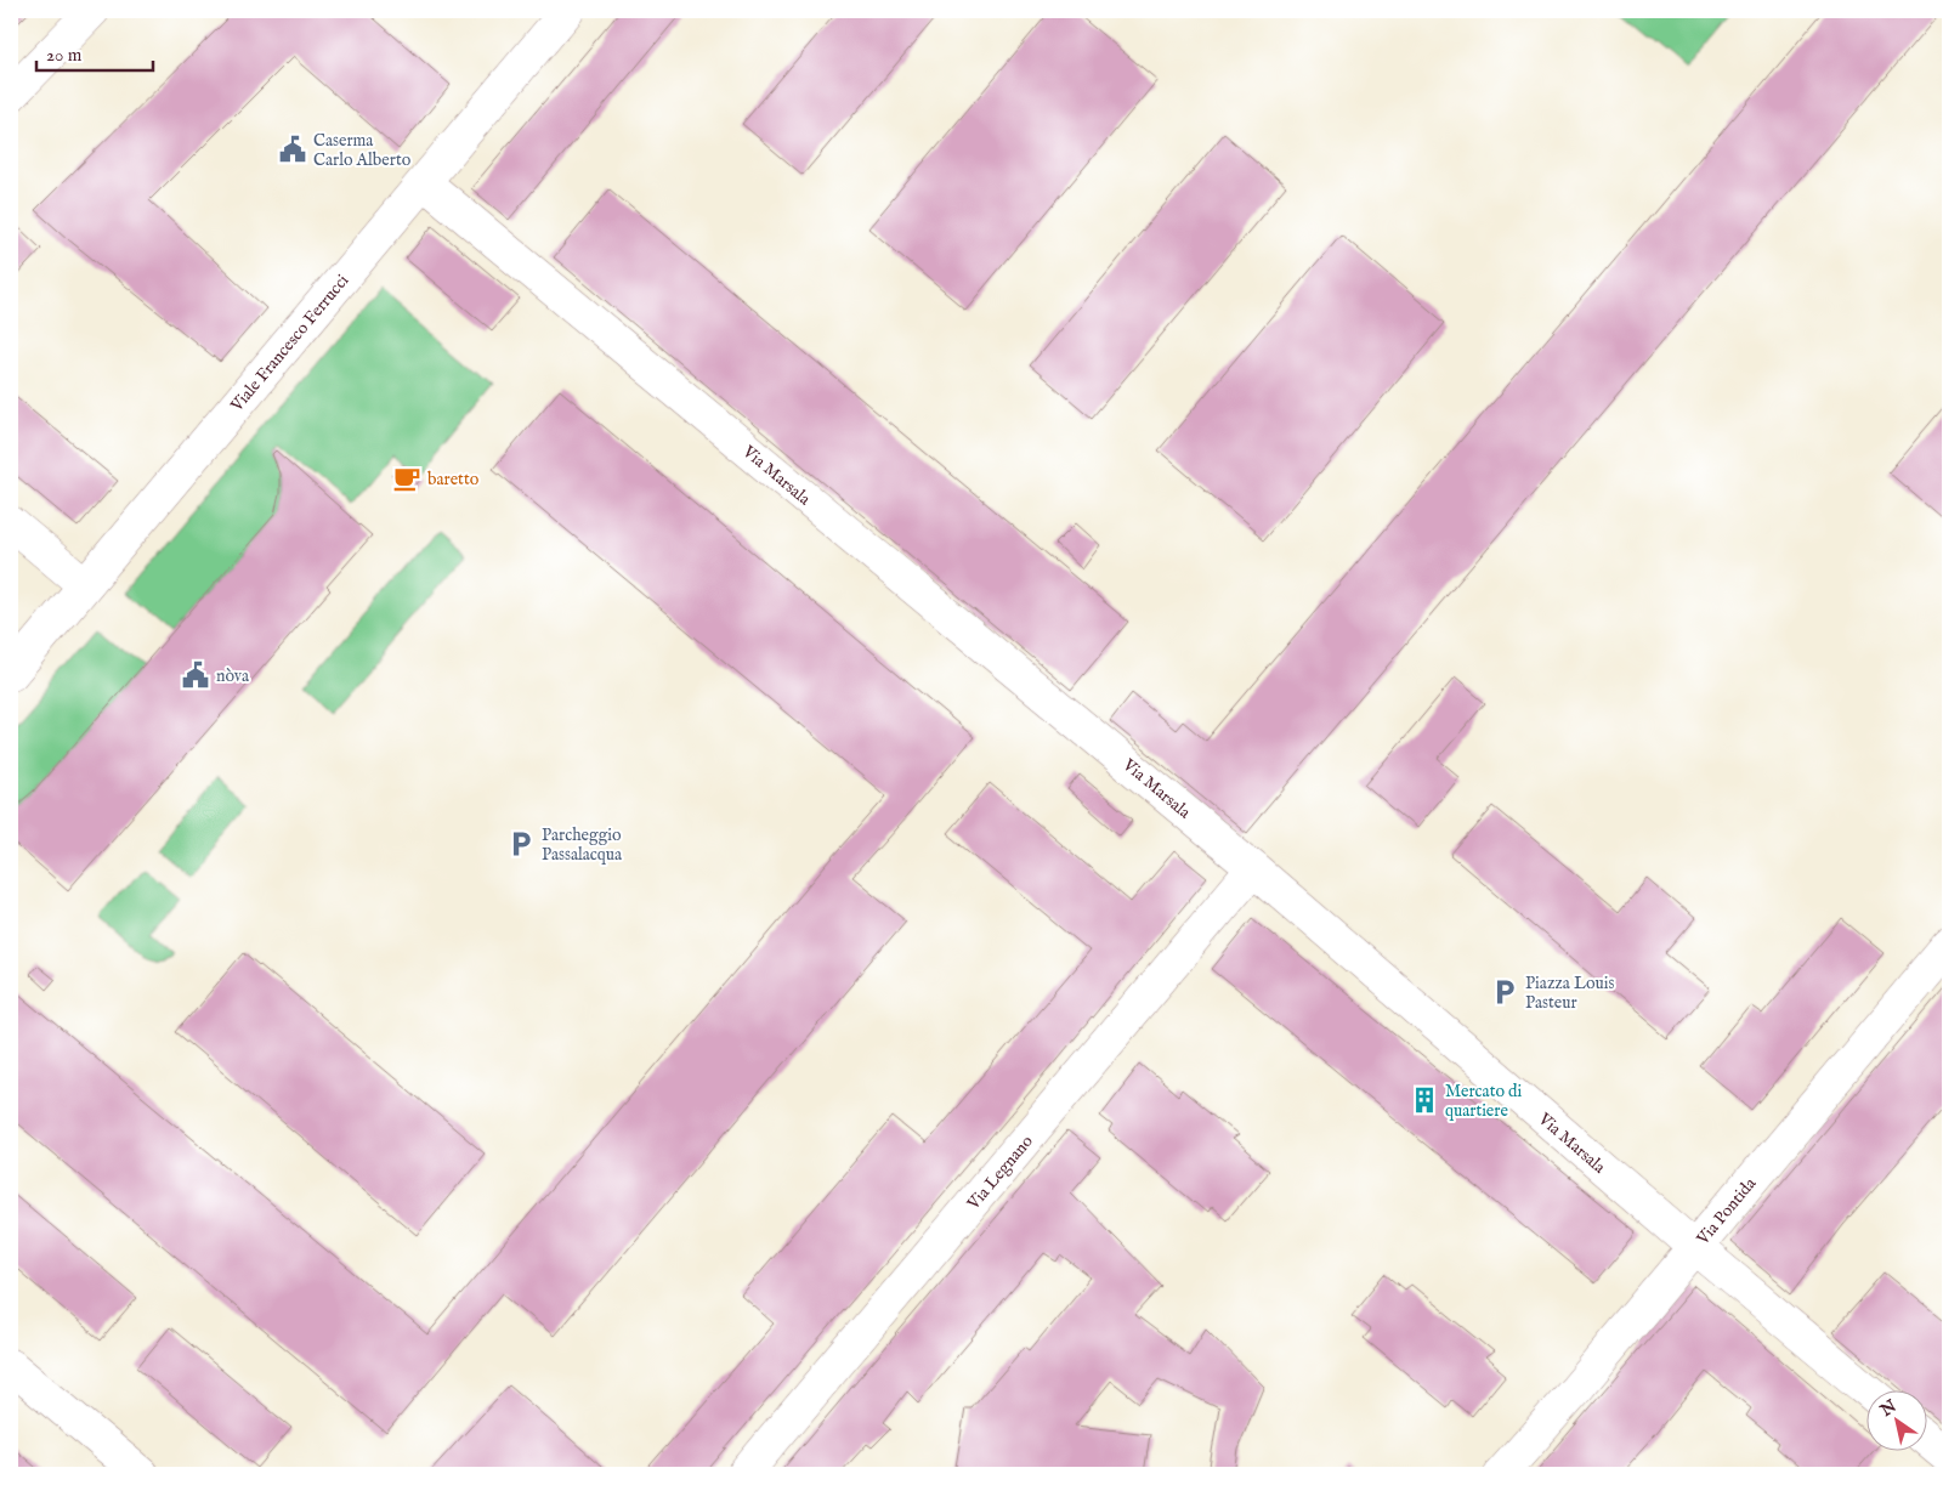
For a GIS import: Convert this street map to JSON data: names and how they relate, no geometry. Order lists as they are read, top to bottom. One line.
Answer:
{"streets":{"street":["Viale Francesco Ferrucci","Via Marsala","Via Legnano","Via Pontida"]},"crossings":[["Viale Francesco Ferrucci","Via Marsala"],["Via Marsala","Via Legnano"],["Via Marsala","Via Pontida"]],"places":{"public building":["Caserma Carlo Alberto","nòva"],"cafe":["baretto"],"parking":["Parcheggio Passalacqua","Piazza Louis Pasteur"],"building":["Mercato di quartiere"]},"scale_bar":"20 m","north":"top left"}
